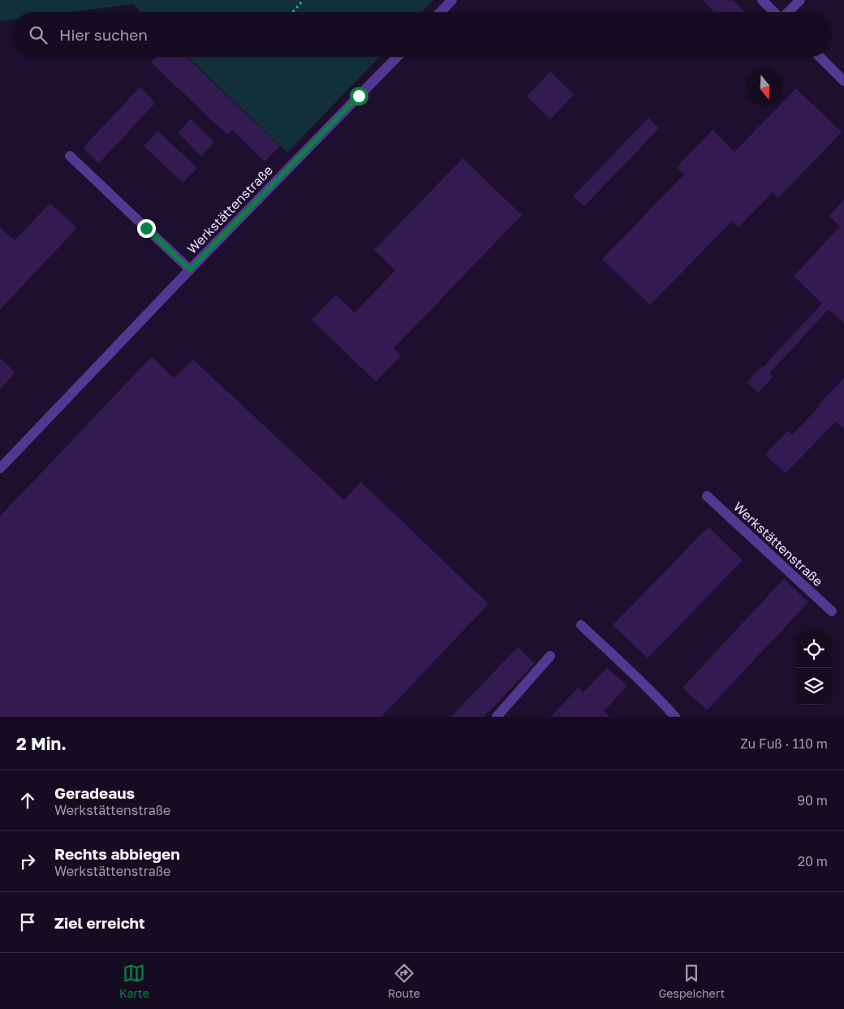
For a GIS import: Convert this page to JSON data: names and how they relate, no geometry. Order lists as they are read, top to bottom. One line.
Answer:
{"streets":{"street":["Werkstättenstraße"]},"north":"bottom","page":{"search":"Hier suchen","heading":["2 Min.","Zu Fuß · 110 m"],"list":[["Geradeaus","Werkstättenstraße","90 m"],["Rechts abbiegen","Werkstättenstraße","20 m"],"Ziel erreicht"],"nav":["Karte","Route","Gespeichert"]}}
